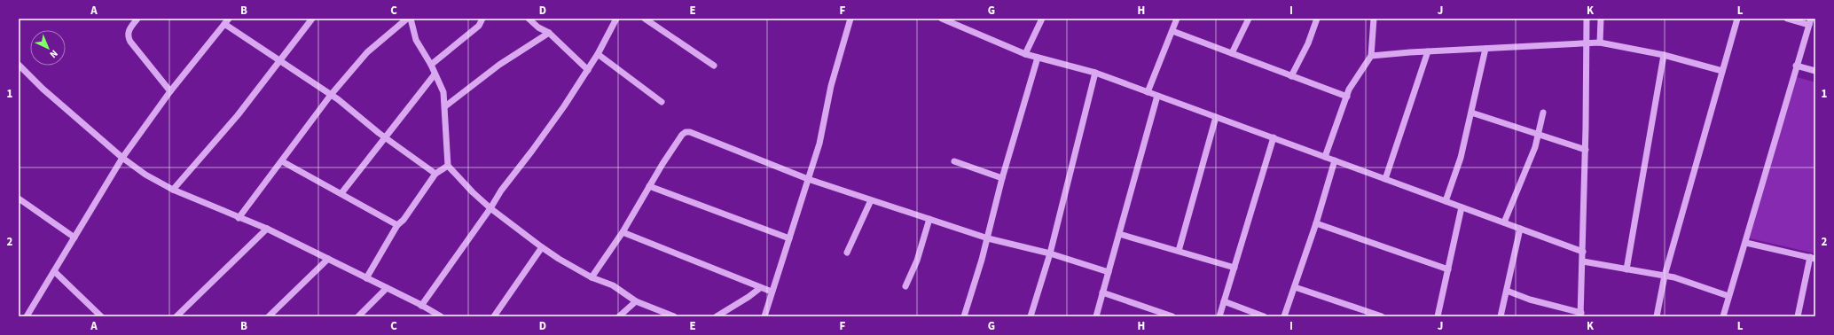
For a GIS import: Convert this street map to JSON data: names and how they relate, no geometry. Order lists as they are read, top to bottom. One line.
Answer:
{"north":"bottom right","grid":{"columns":["A","B","C","D","E","F","G","H","I","J","K","L"],"rows":["1","2"]}}
